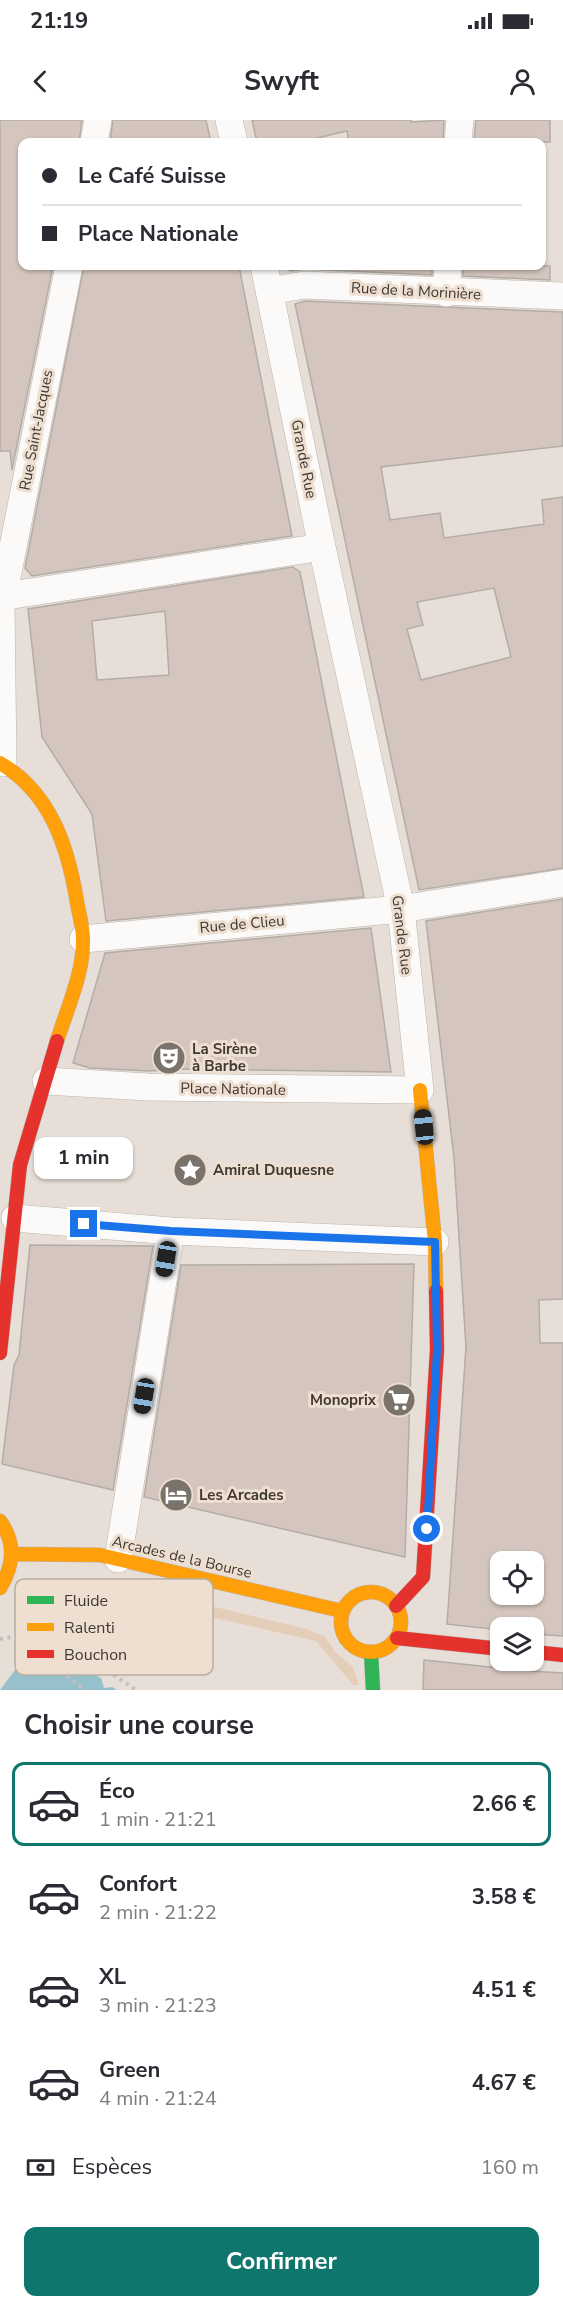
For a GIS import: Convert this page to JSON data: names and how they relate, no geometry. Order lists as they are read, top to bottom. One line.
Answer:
{"streets":{"street":["Rue de la Morinière","Rue Saint-Jacques","Grande Rue","Rue de Clieu","Place Nationale","Arcades de la Bourse"]},"crossings":[["Rue de la Morinière","Grande Rue"],["Grande Rue","Rue de Clieu"],["Grande Rue","Place Nationale"],["Grande Rue","Arcades de la Bourse"]],"places":{"theatre":["La Sirène à Barbe"],"place":["Amiral Duquesne"],"supermarket":["Monoprix"],"hotel":["Les Arcades"]},"legend":["Fluide","Ralenti","Bouchon"],"page":{"status":"21:19","header":"Swyft","banner":["Le Café Suisse","Place Nationale"],"bubble":"1 min","heading":"Choisir une course","list":[{"name":"Éco","note":"1 min · 21:21","value":"2.66 €"},{"name":"Confort","note":"2 min · 21:22","value":"3.58 €"},{"name":"XL","note":"3 min · 21:23","value":"4.51 €"},{"name":"Green","note":"4 min · 21:24","value":"4.67 €"}],"pay":["Espèces","160 m"],"buttons":"Confirmer"}}
